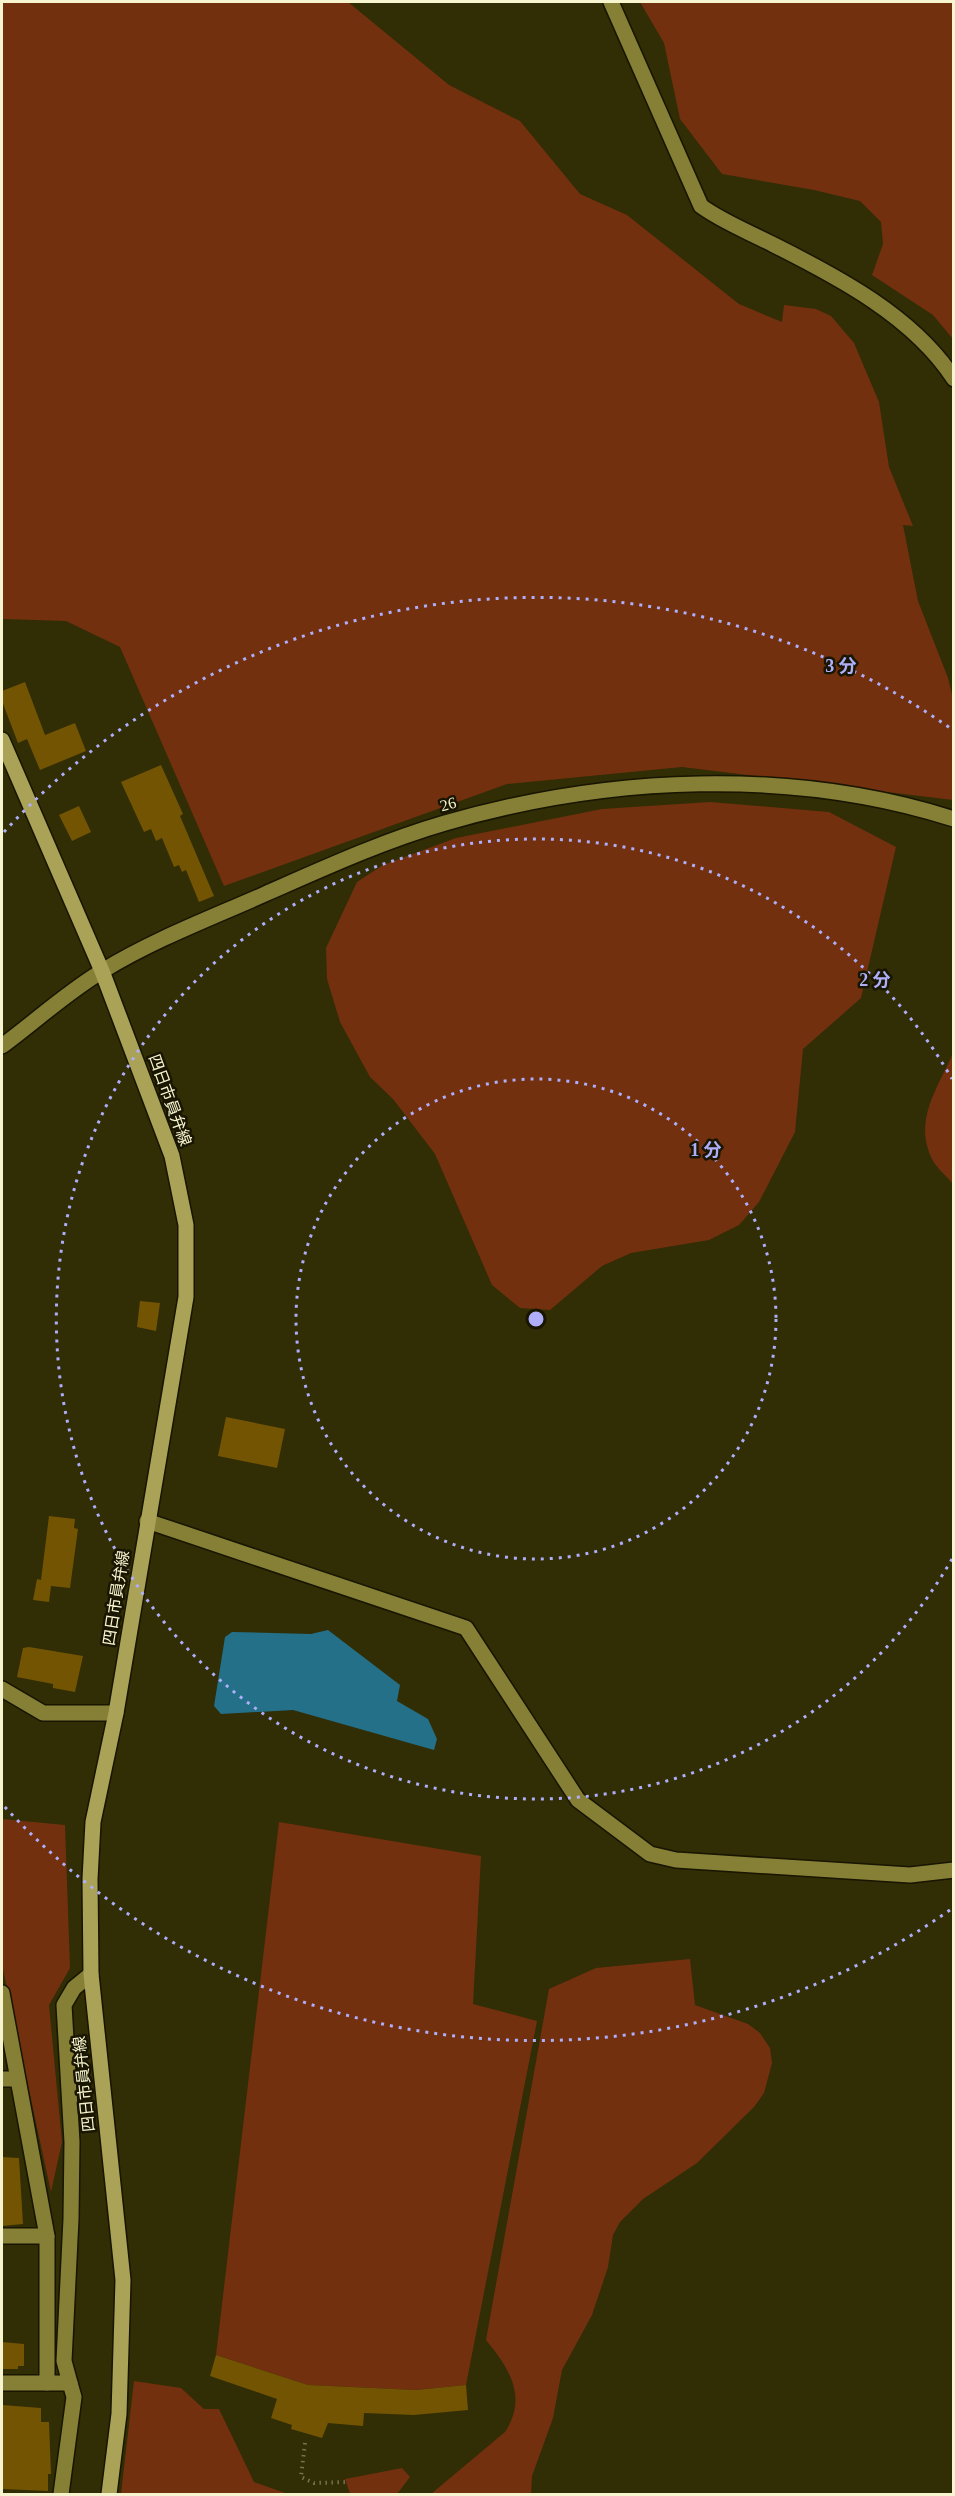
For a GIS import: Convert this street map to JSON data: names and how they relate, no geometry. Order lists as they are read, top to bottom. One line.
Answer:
{"streets":{"main road":["四日市員弁線"],"street":["26"]},"crossings":[["26","四日市員弁線"]],"rings":["3 分","2 分","1 分"]}
